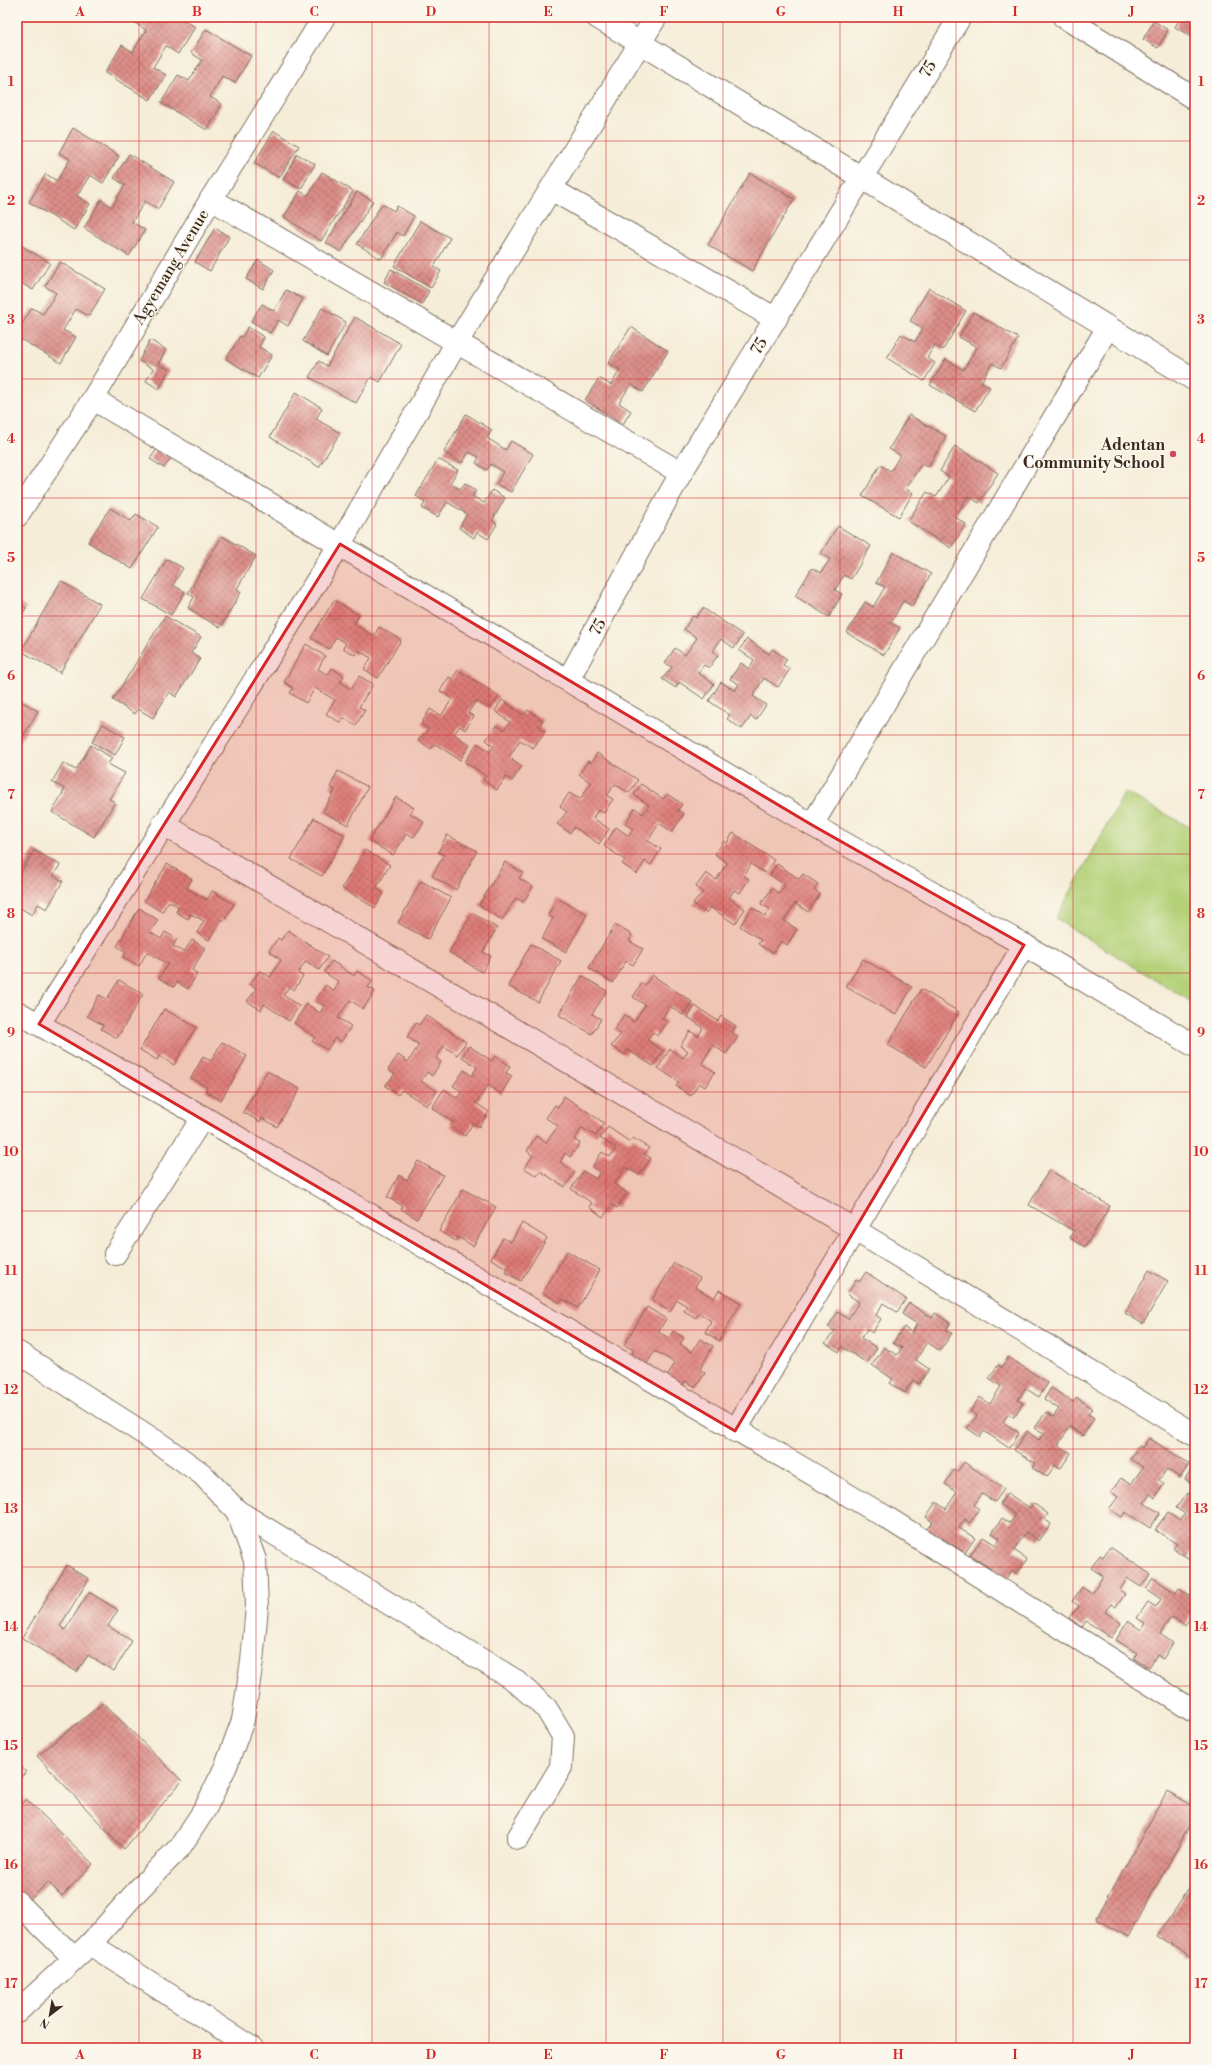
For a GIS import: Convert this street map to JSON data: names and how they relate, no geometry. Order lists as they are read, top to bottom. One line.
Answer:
{"streets":{"street":["75","Agyemang Avenue"]},"places":["Adentan Community School"],"north":"bottom left","grid":{"columns":["A","B","C","D","E","F","G","H","I","J"],"rows":["1","2","3","4","5","6","7","8","9","10","11","12","13","14","15","16","17"]}}
